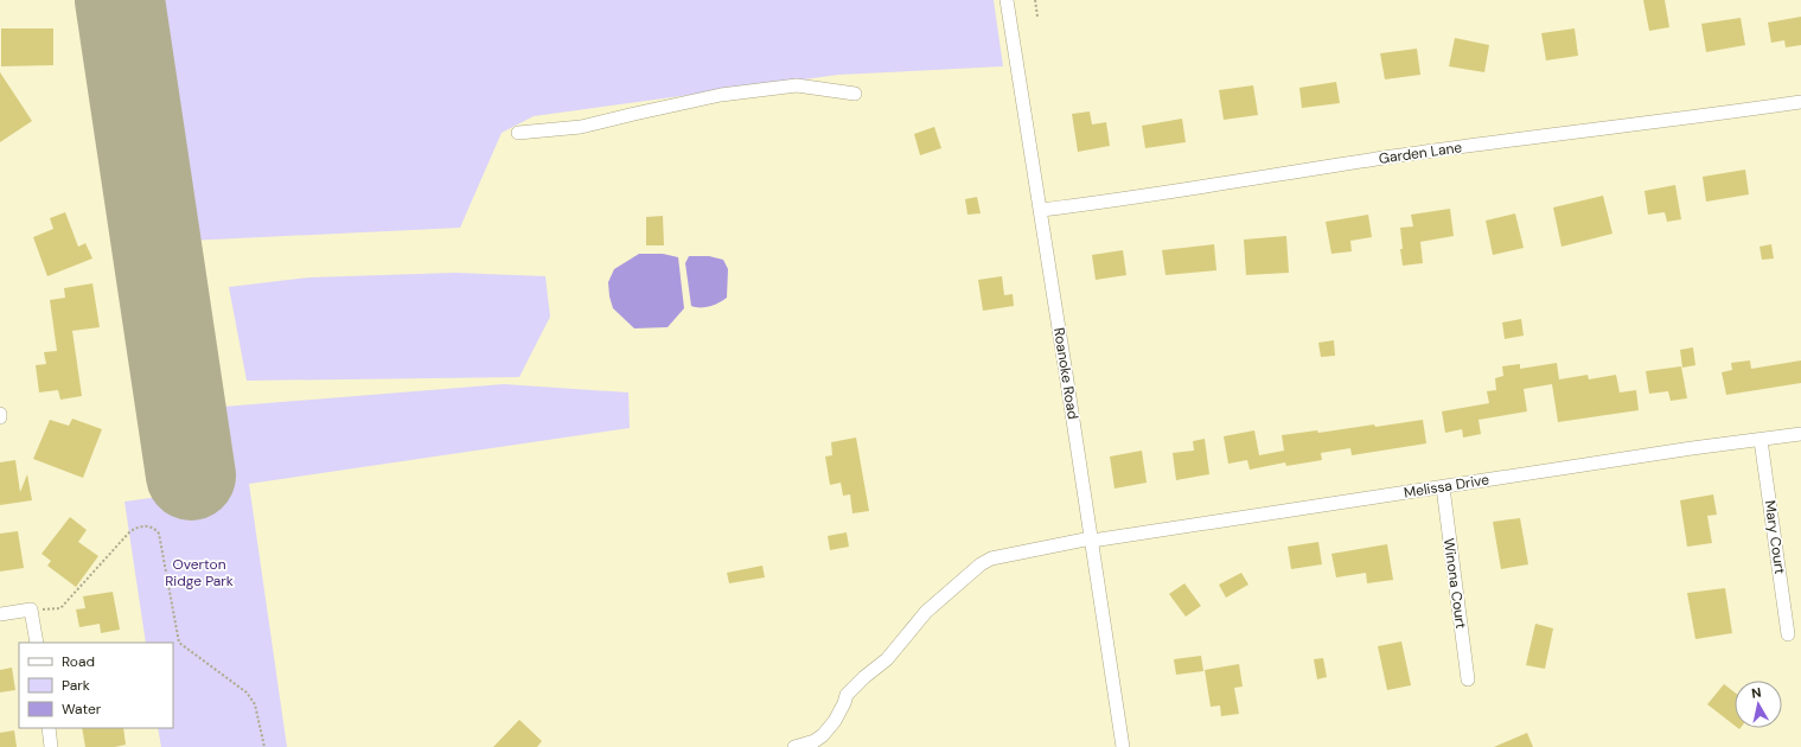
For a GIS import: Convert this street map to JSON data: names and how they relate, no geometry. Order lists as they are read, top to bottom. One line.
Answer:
{"streets":{"street":["Garden Lane","Roanoke Road","Melissa Drive","Mary Court","Winona Court"]},"crossings":[["Garden Lane","Roanoke Road"],["Roanoke Road","Melissa Drive"],["Melissa Drive","Mary Court"],["Melissa Drive","Winona Court"]],"parks":["Overton Ridge Park"],"legend":["Road","Park","Water"],"north":"top"}
